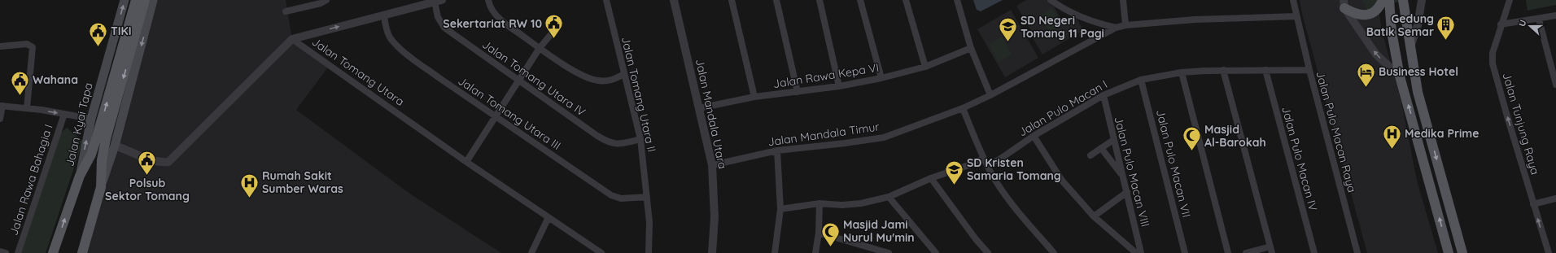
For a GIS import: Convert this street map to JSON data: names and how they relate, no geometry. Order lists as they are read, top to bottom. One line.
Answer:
{"streets":{"main road":["Jalan Kyai Tapa"],"street":["Jalan Tomang Utara","Jalan Rawa Kepa VI","Jalan Tomang Utara IV","Jalan Tomang Utara II","Jalan Pulo Macan I","Jalan Tomang Utara III","Jalan Mandala Utara","Jalan Tunjung Raya","Jalan Pulo Macan Raya","Jalan Mandala Timur","Jalan Pulo Macan IV","Jalan Pulo Macan VII","Jalan Pulo Macan VIII","Jalan Rawa Bahagia I"]},"crossings":[["Jalan Rawa Kepa VI","Jalan Mandala Utara"],["Jalan Tomang Utara IV","Jalan Tomang Utara II"],["Jalan Tomang Utara II","Jalan Tomang Utara III"],["Jalan Pulo Macan I","Jalan Pulo Macan Raya"],["Jalan Pulo Macan I","Jalan Pulo Macan IV"],["Jalan Pulo Macan I","Jalan Pulo Macan VII"],["Jalan Pulo Macan I","Jalan Pulo Macan VIII"],["Jalan Mandala Utara","Jalan Mandala Timur"]],"one_way":["Jalan Tunjung Raya"],"places":{"public building":["Sekertariat RW 10","TIKI","Wahana","Polsub Sektor Tomang"],"building":["Gedung Batik Semar"],"school or university":["SD Negeri Tomang 11 Pagi","SD Kristen Samaria Tomang"],"hotel":["Business Hotel"],"hospital":["Medika Prime","Rumah Sakit Sumber Waras"],"mosque":["Masjid Al-Barokah","Masjid Jami Nurul Mu'min"]},"north":"left"}
